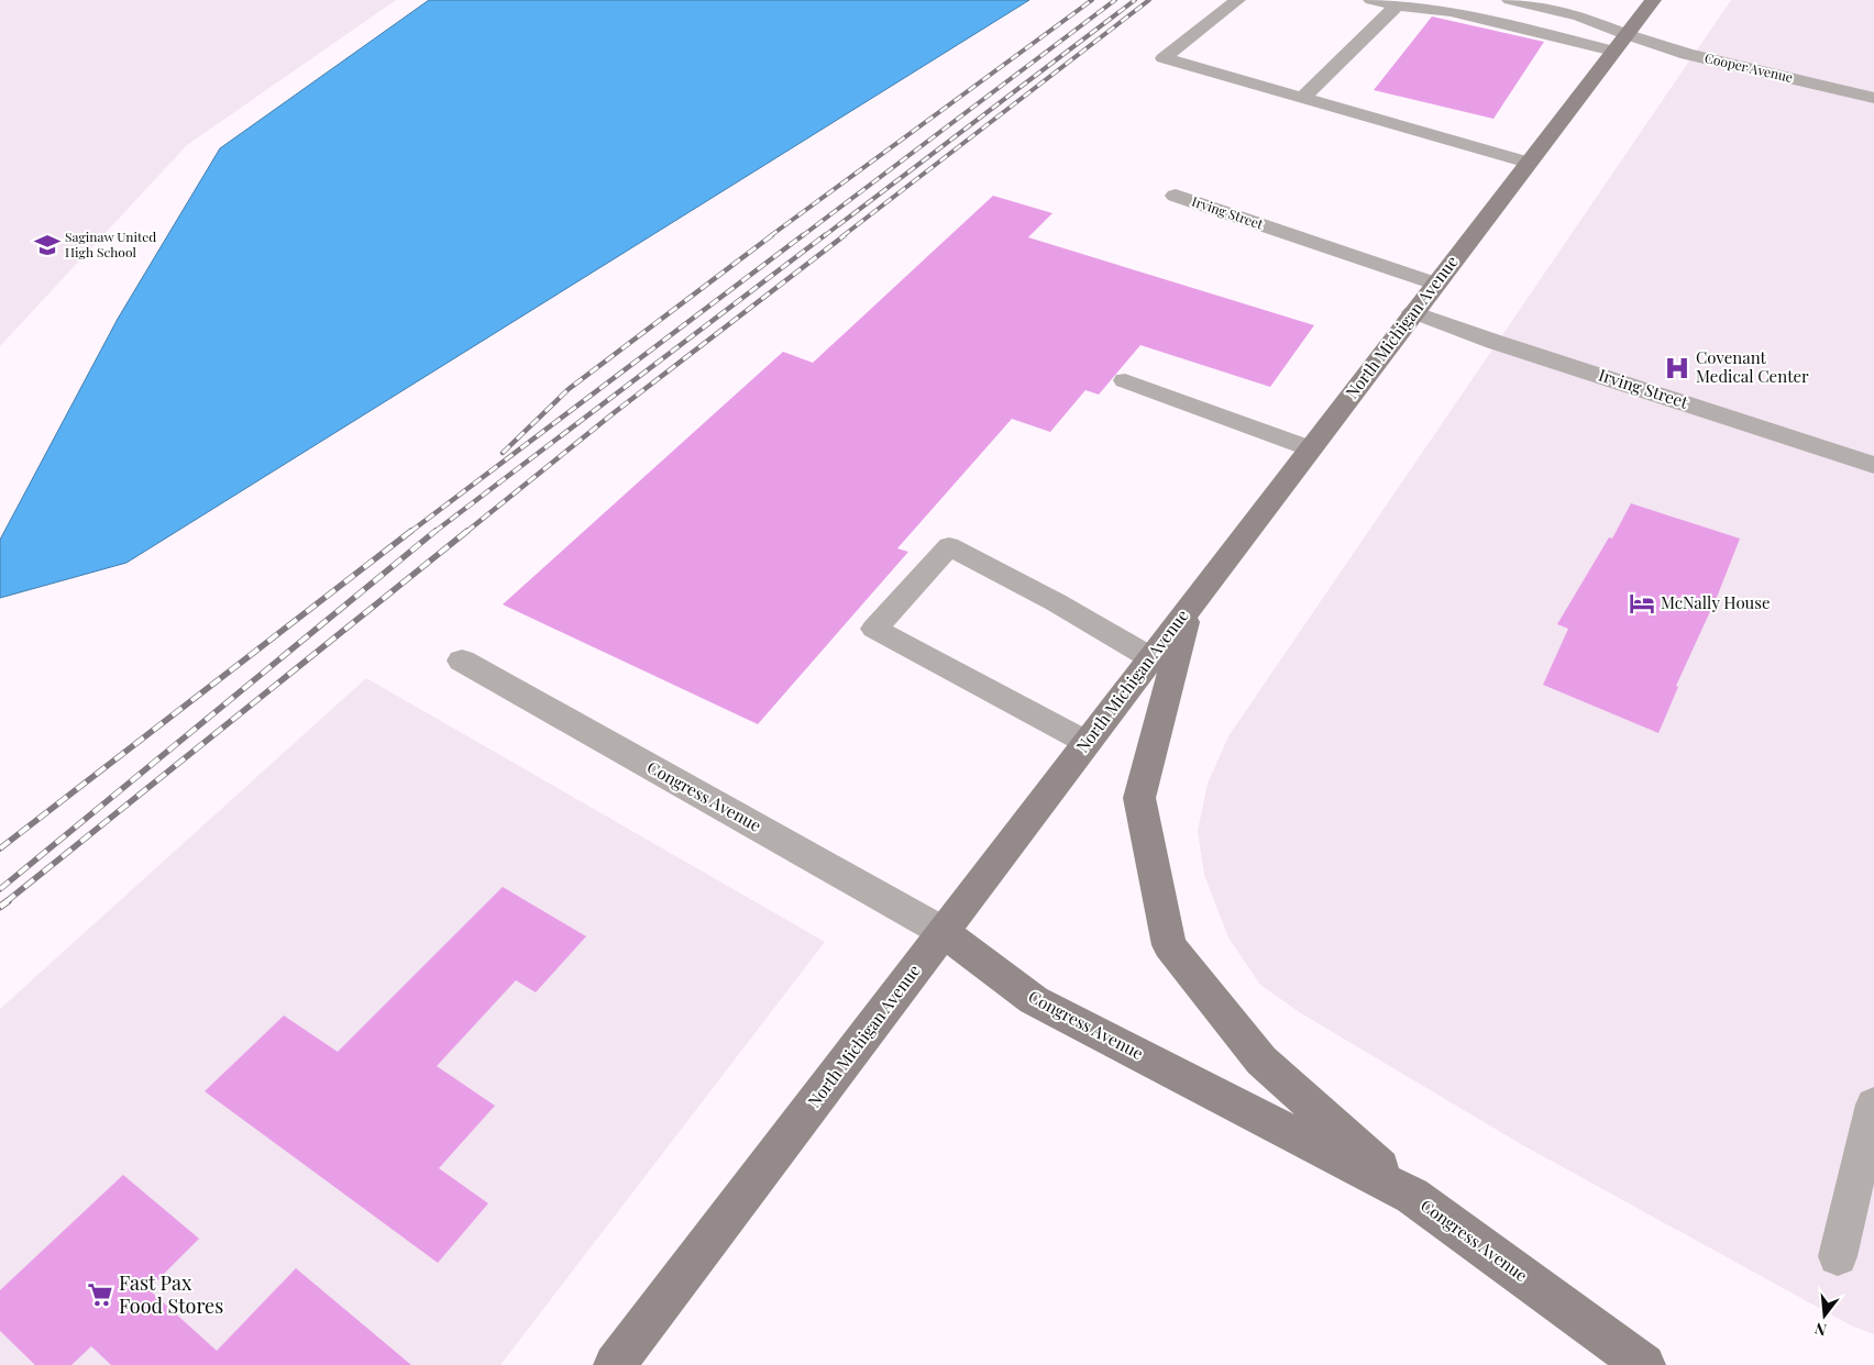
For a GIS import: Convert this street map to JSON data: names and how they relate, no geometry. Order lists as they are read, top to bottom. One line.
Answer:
{"streets":{"main road":["North Michigan Avenue","Congress Avenue"],"street":["Cooper Avenue","Irving Street"]},"crossings":[["Cooper Avenue","North Michigan Avenue"],["Irving Street","North Michigan Avenue"],["North Michigan Avenue","Congress Avenue"]],"places":{"school or university":["Saginaw United High School"],"hospital":["Covenant Medical Center"],"hotel":["McNally House"],"supermarket":["Fast Pax Food Stores"]},"north":"bottom"}
